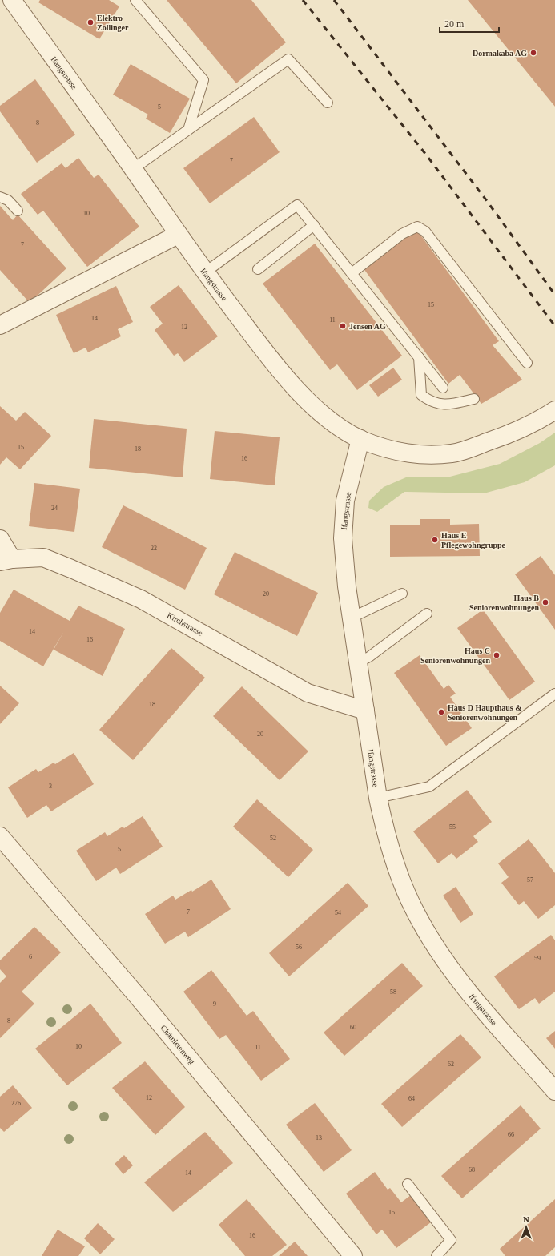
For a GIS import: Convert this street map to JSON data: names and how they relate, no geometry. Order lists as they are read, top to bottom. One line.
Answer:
{"streets":{"street":["Ifangstrasse","Kirchstrasse","Chämletenweg"]},"crossings":[["Ifangstrasse","Kirchstrasse"]],"places":["Elektro Zollinger","Dormakaba AG","Jensen AG","Haus E Pflegewohngruppe","Haus B Seniorenwohnungen","Haus C Seniorenwohnungen","Haus D Haupthaus & Seniorenwohnungen"],"house_numbers":["5","8","7","10","7","15","14","11","12","15","18","16","24","22","20","14","16","18","20","3","55","52","5","57","7","54","56","6","59","58","9","8","60","10","11","62","12","64","27b","66","13","68","14","15","16"],"scale_bar":"20 m","north":"top"}
